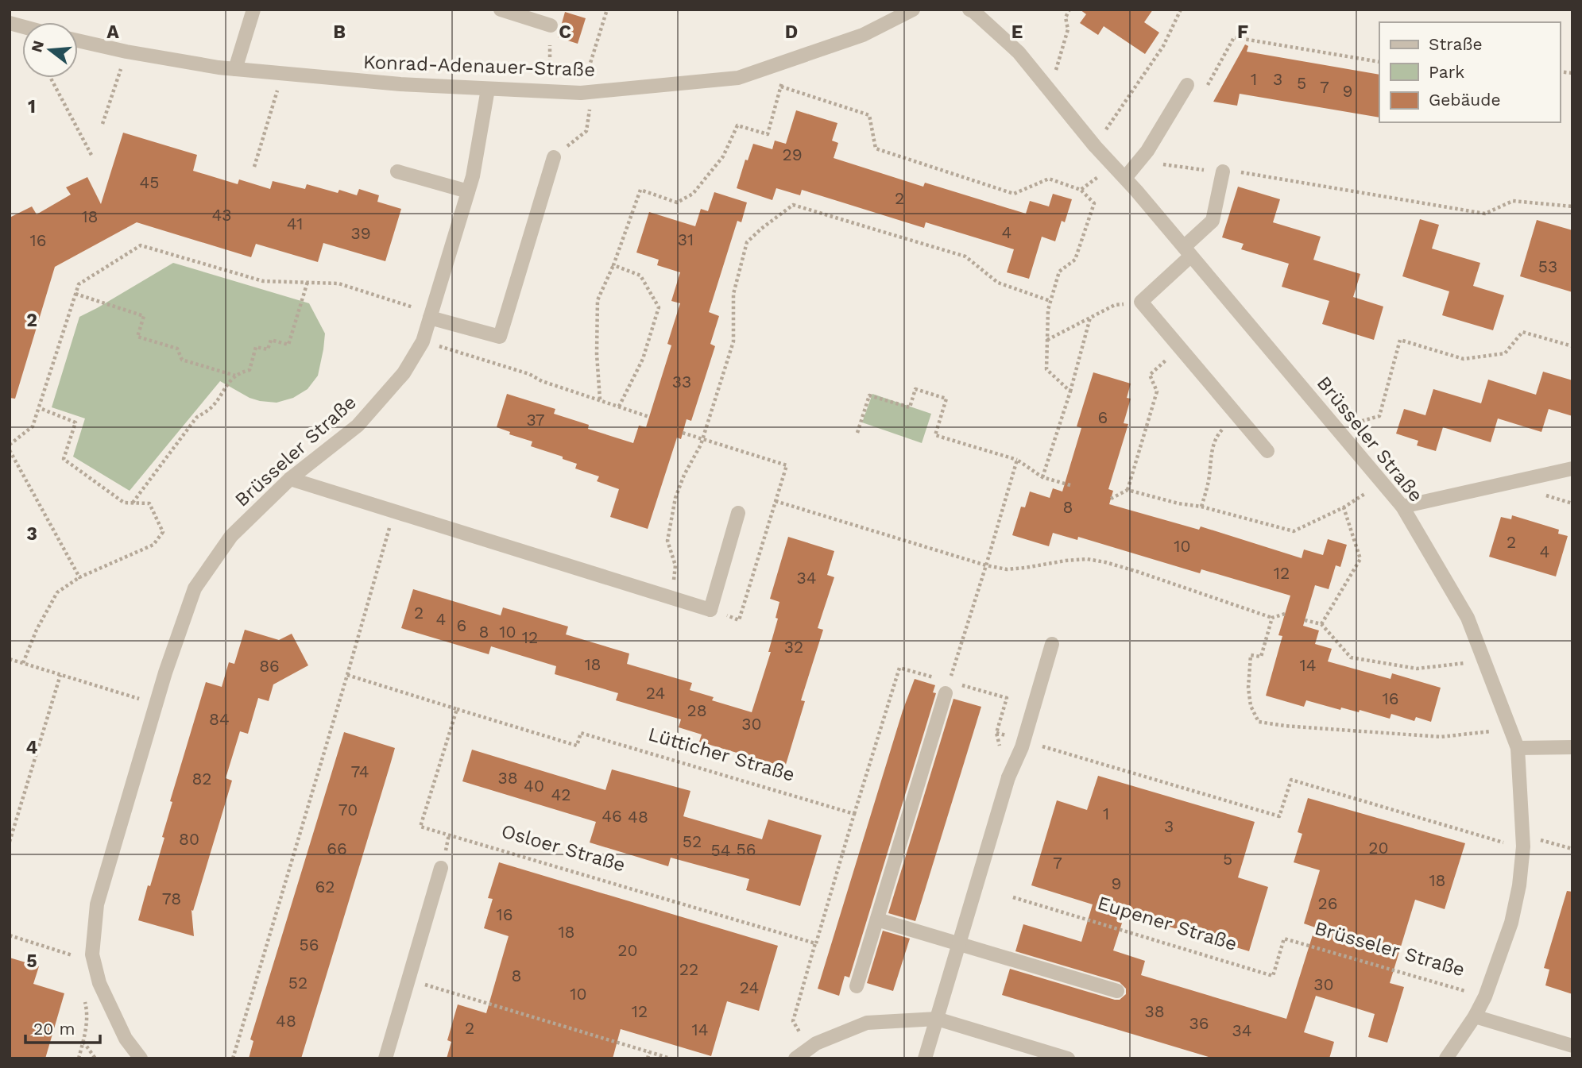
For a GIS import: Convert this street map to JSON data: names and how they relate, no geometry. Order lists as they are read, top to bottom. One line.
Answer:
{"streets":{"street":["Konrad-Adenauer-Straße","Brüsseler Straße"],"path":["Lütticher Straße","Osloer Straße","Eupener Straße"]},"crossings":[["Konrad-Adenauer-Straße","Brüsseler Straße"],["Brüsseler Straße","Eupener Straße"],["Lütticher Straße","Osloer Straße"]],"house_numbers":["1","3","5","7","9","29","45","2","43","18","41","4","39","31","16","53","33","6","37","8","2","10","4","12","34","2","4","6","8","10","12","32","18","14","86","24","16","28","84","30","74","38","82","40","42","70","1","46","48","3","80","52","20","66","56","54","5","7","18","9","62","78","26","16","18","56","20","22","8","52","30","24","10","12","38","48","36","2","14","34"],"legend":["Straße","Park","Gebäude"],"scale_bar":"20 m","north":"left","grid":{"columns":["A","B","C","D","E","F"],"rows":["1","2","3","4","5"]}}
